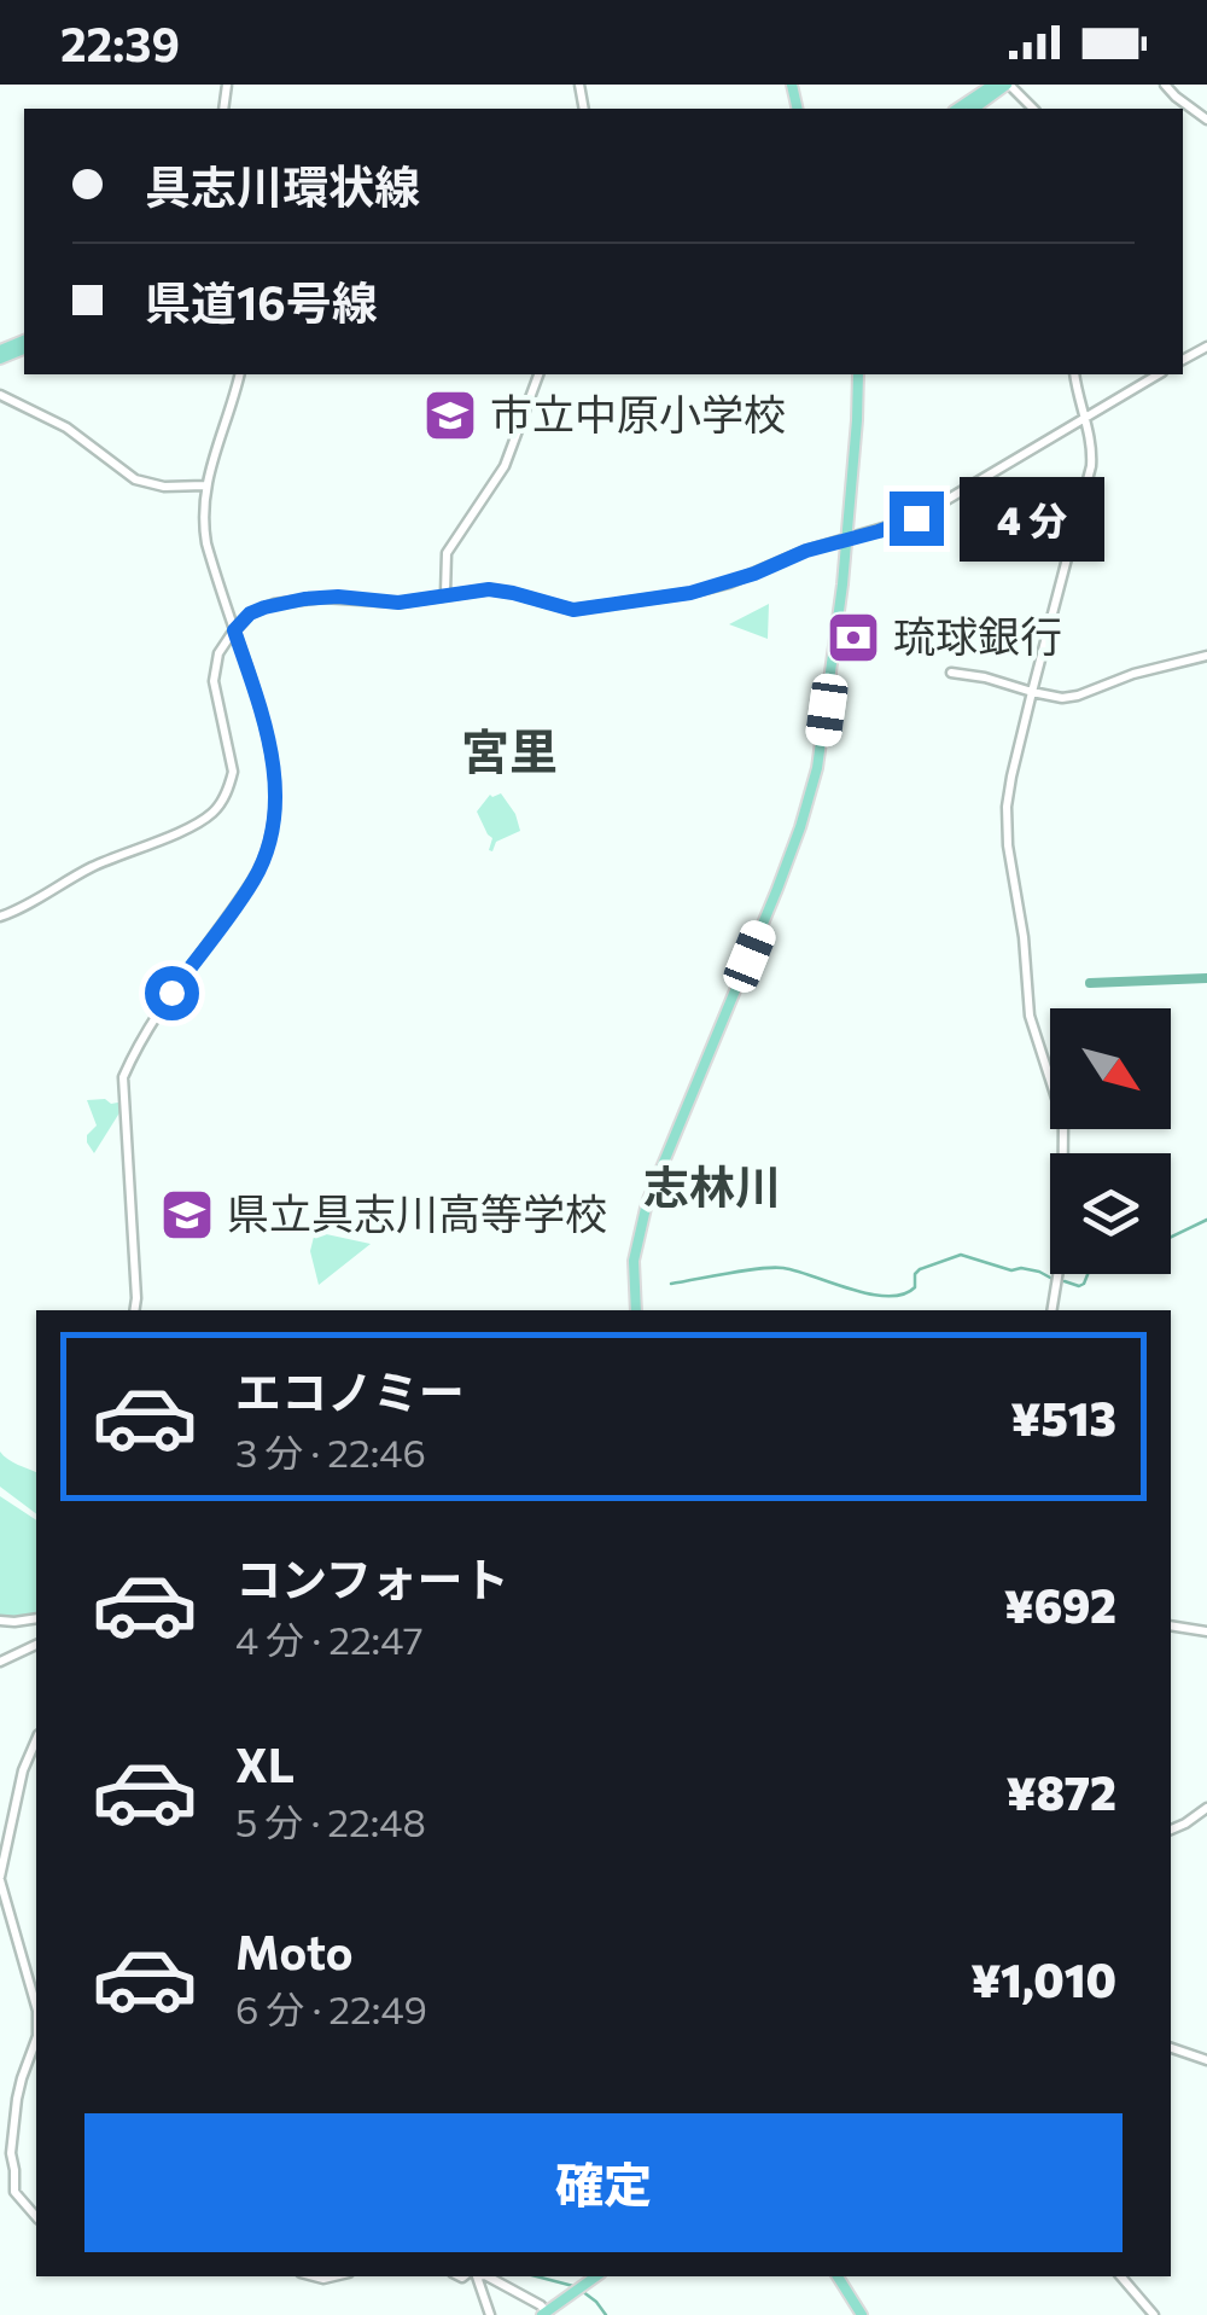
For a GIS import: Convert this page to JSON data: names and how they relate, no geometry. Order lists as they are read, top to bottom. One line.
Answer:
{"districts":["宮里","志林川"],"places":{"school or university":["市立中原小学校","県立具志川高等学校"],"bank":["琉球銀行"]},"north":"bottom right","page":{"status":"22:39","banner":["具志川環状線","県道16号線"],"bubble":"4 分","list":[{"name":"エコノミー","note":"3 分 · 22:46","value":"¥513"},{"name":"コンフォート","note":"4 分 · 22:47","value":"¥692"},{"name":"XL","note":"5 分 · 22:48","value":"¥872"},{"name":"Moto","note":"6 分 · 22:49","value":"¥1,010"}],"buttons":"確定"}}
